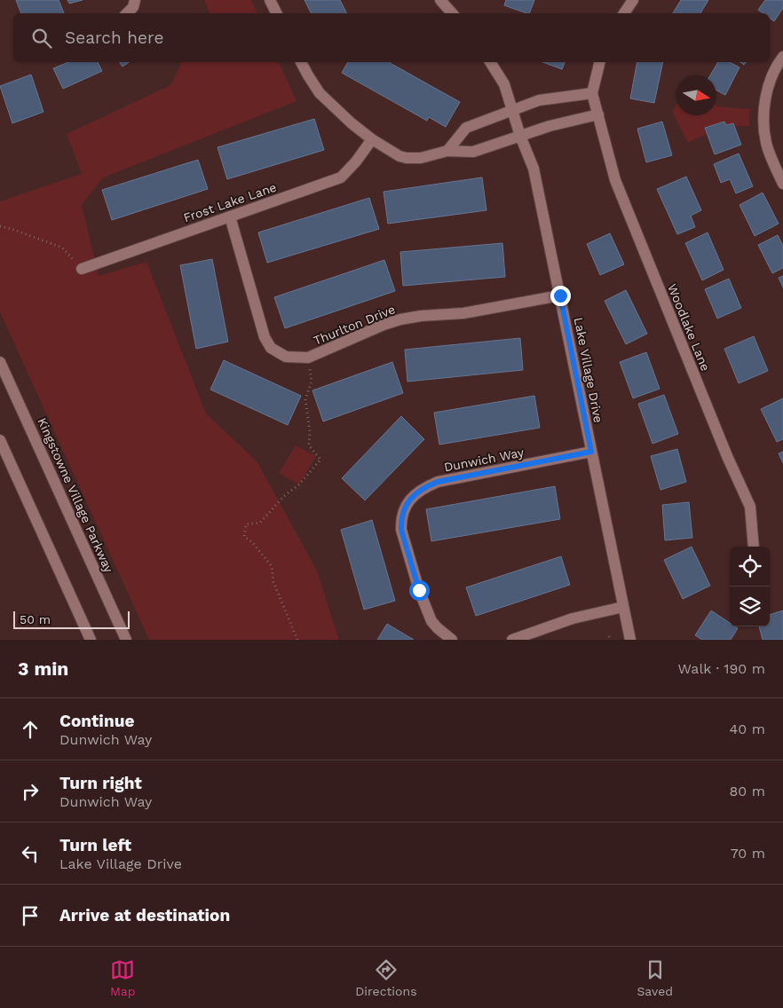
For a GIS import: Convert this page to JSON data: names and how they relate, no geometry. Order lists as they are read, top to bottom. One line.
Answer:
{"streets":{"street":["Frost Lake Lane","Thurlton Drive","Woodlake Lane","Lake Village Drive","Dunwich Way","Kingstowne Village Parkway"]},"crossings":[["Frost Lake Lane","Thurlton Drive"],["Thurlton Drive","Lake Village Drive"],["Lake Village Drive","Dunwich Way"]],"scale_bar":"50 m","north":"right","page":{"search":"Search here","scale":"50 m","heading":["3 min","Walk · 190 m"],"list":[["Continue","Dunwich Way","40 m"],["Turn right","Dunwich Way","80 m"],["Turn left","Lake Village Drive","70 m"],"Arrive at destination"],"nav":["Map","Directions","Saved"]}}
